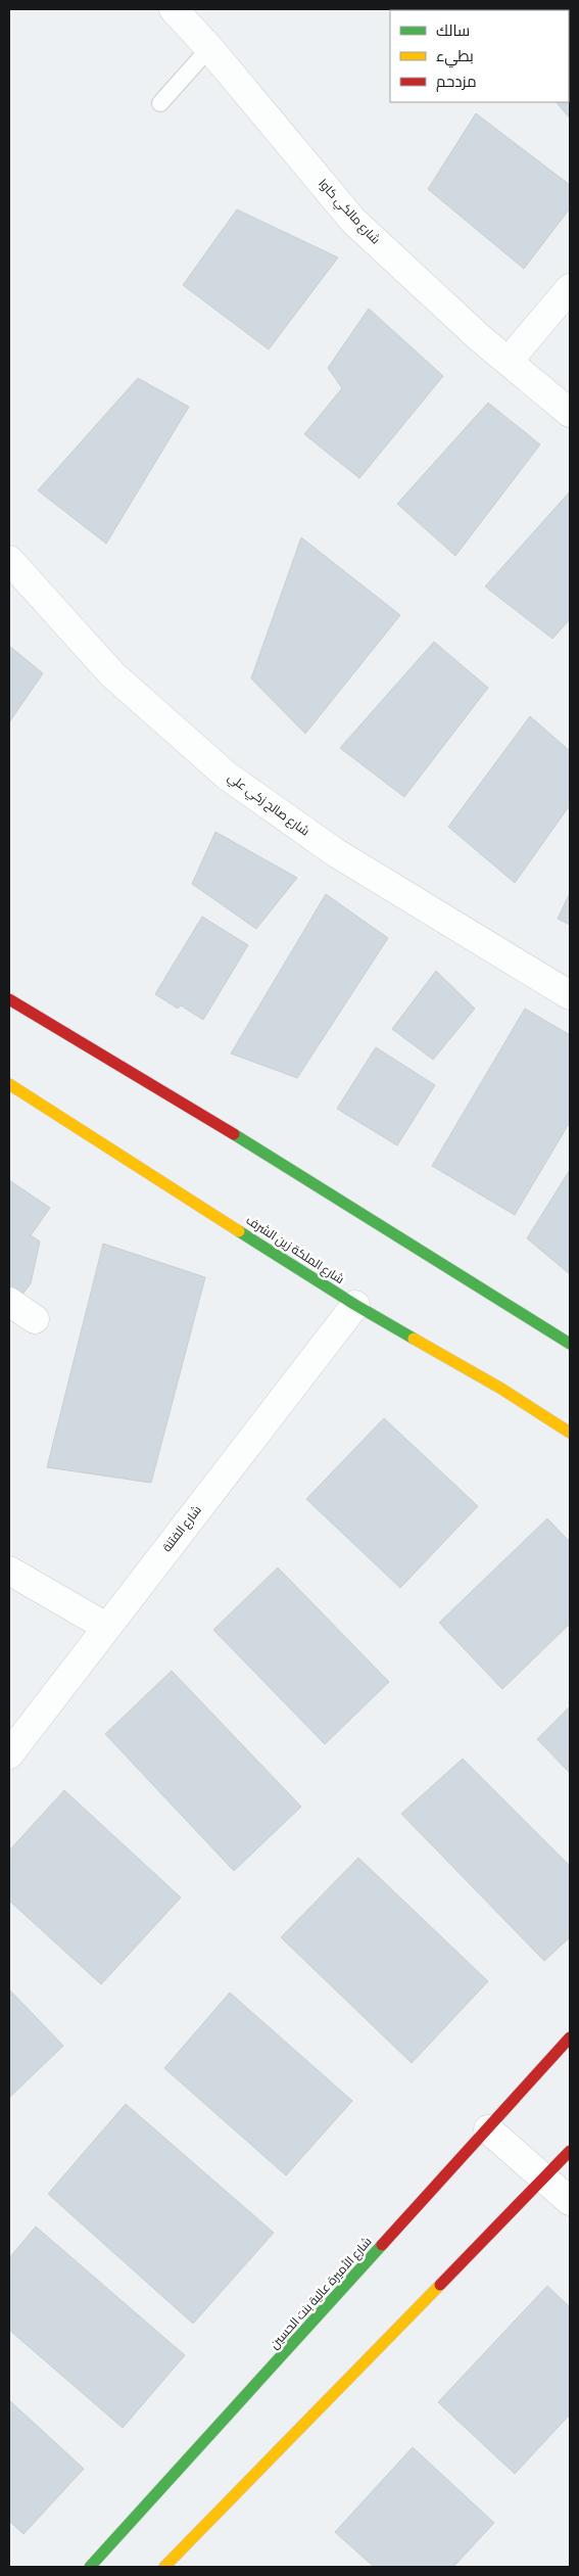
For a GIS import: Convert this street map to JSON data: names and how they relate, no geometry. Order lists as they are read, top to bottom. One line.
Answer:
{"streets":{"main road":["شارع الملكة زين الشرف","شارع الأميرة عالية بنت الحسين"],"street":["شارع مالكي كاوا","شارع صالح زكي علي","شارع الفتنة"]},"crossings":[["شارع الملكة زين الشرف","شارع الفتنة"]],"legend":["سالك","بطيء","مزدحم"]}
